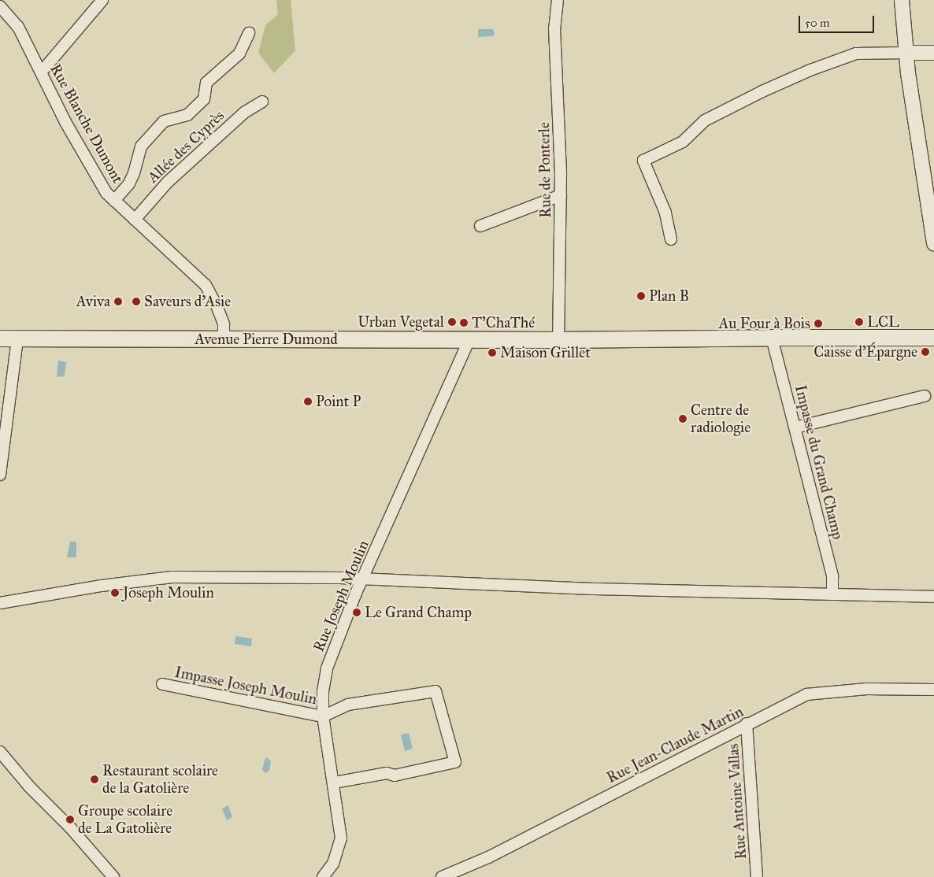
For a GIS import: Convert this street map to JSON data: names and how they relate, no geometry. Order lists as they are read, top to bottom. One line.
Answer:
{"streets":{"main road":["Avenue Pierre Dumond"],"street":["Rue Blanche Dumont","Allée des Cyprès","Rue de Ponterle","Impasse du Grand Champ","Rue Joseph Moulin","Impasse Joseph Moulin","Rue Jean-Claude Martin","Rue Antoine Vallas"]},"crossings":[["Rue Blanche Dumont","Allée des Cyprès"],["Rue Blanche Dumont","Avenue Pierre Dumond"],["Rue de Ponterle","Avenue Pierre Dumond"],["Avenue Pierre Dumond","Impasse du Grand Champ"],["Avenue Pierre Dumond","Rue Joseph Moulin"],["Rue Joseph Moulin","Impasse Joseph Moulin"],["Rue Jean-Claude Martin","Rue Antoine Vallas"]],"places":["Plan B","Aviva","Saveurs d'Asie","Urban Vegetal","LCL","T'ChaThé","Au Four à Bois","Caisse d'Épargne","Maison Grillet","Point P","Centre de radiologie","Joseph Moulin","Le Grand Champ","Restaurant scolaire de la Gatolière","Groupe scolaire de La Gatolière"],"scale_bar":"50 m"}
